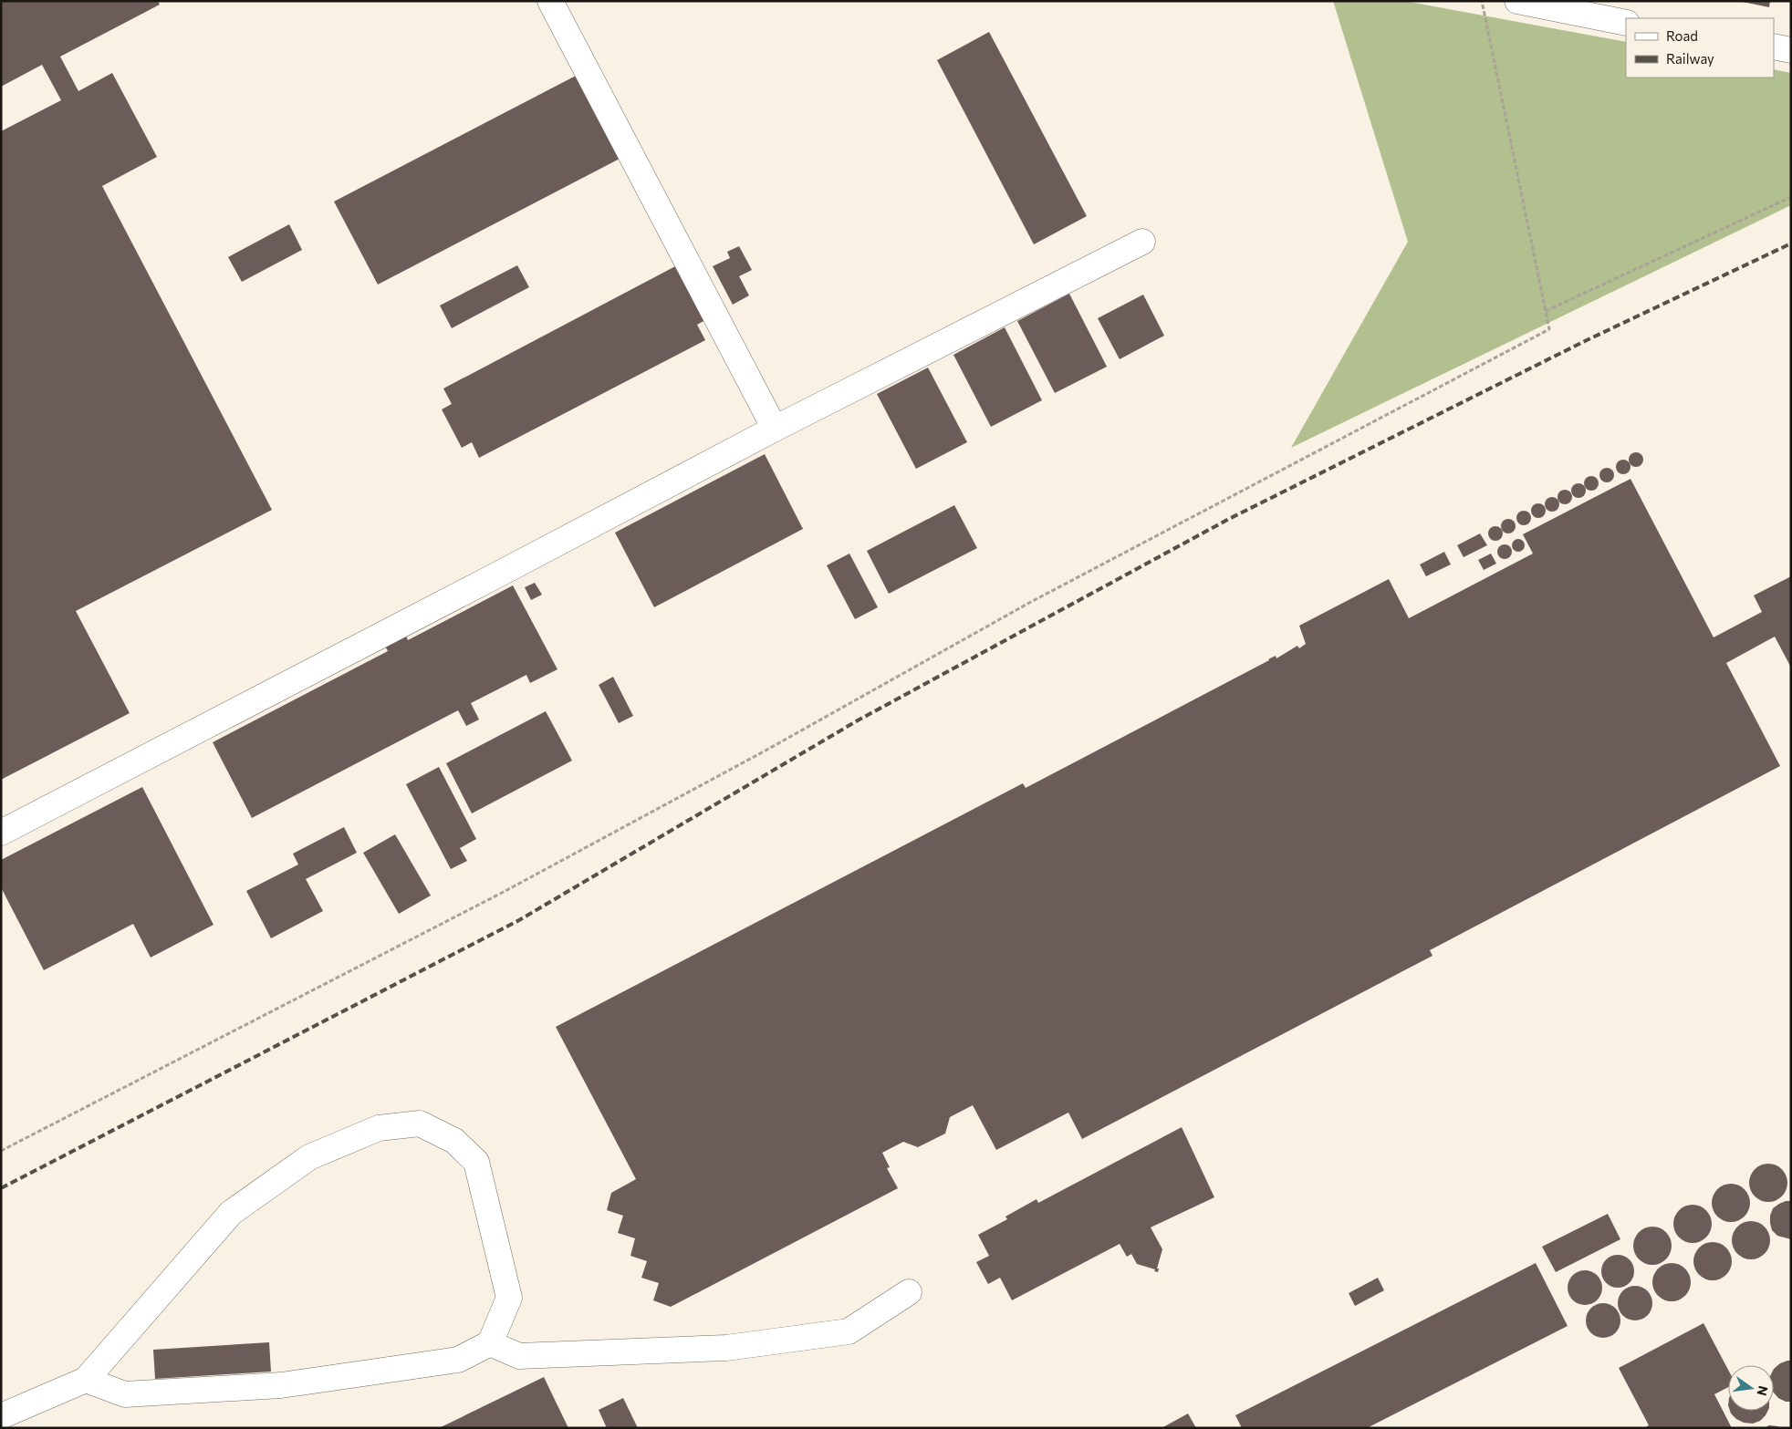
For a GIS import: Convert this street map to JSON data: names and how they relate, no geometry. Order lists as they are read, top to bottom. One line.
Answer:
{"legend":["Road","Railway"],"north":"right"}
